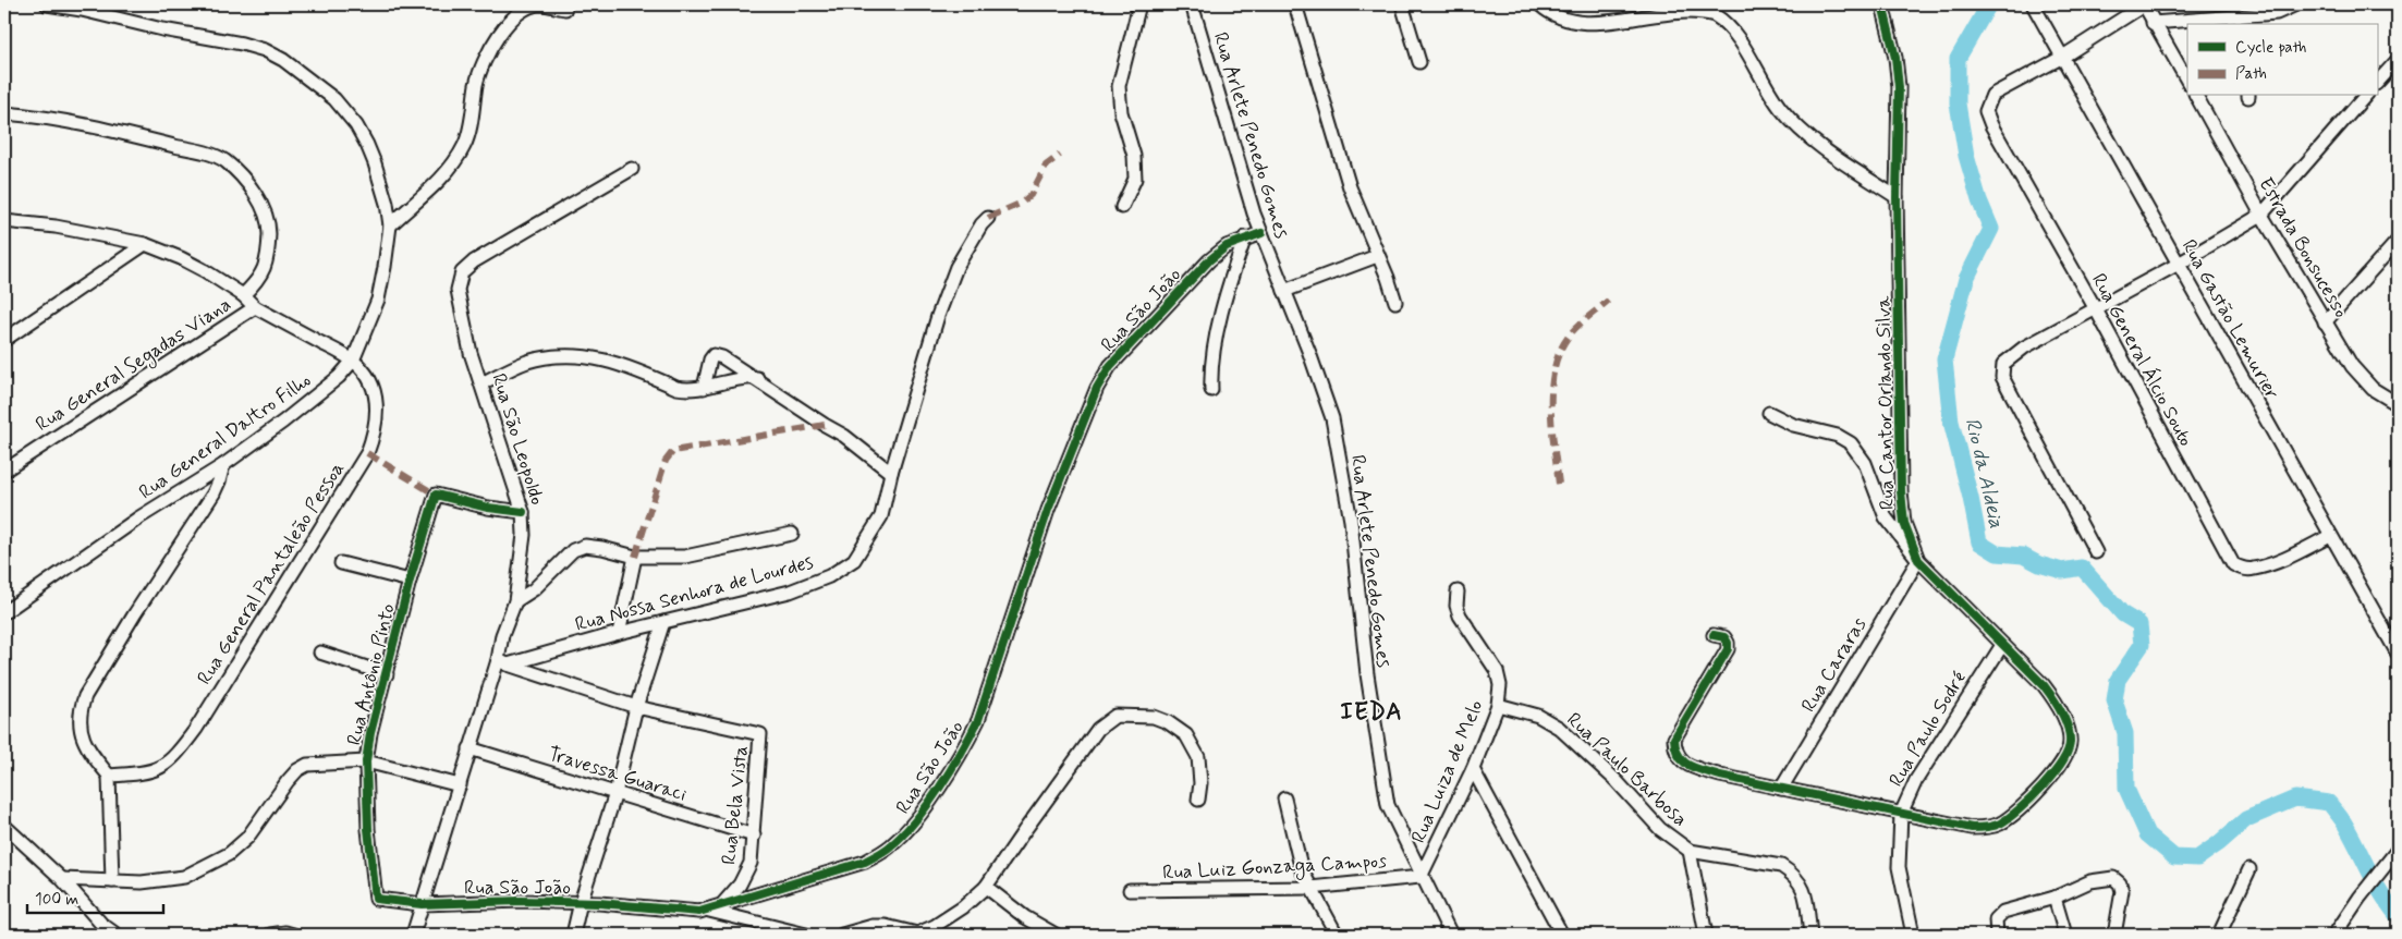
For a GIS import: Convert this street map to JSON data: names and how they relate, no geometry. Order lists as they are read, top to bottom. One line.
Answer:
{"streets":{"street":["Rua Arlete Penedo Gomes","Estrada Bonsucesso","Rua São João","Rua Gastão Lemurier","Rua General Álcio Souto","Rua General Segadas Viana","Rua Cantor Orlando Silva","Rua General Daltro Filho","Rua São Leopoldo","Rua General Pantaleão Pessoa","Rua Nossa Senhora de Lourdes","Rua Cararas","Rua Antônio Pinto","Rua Paulo Sodré","Rua Paulo Barbosa","Rua Luiza de Melo","Travessa Guaraci","Rua Bela Vista","Rua Luiz Gonzaga Campos"]},"crossings":[["Rua Arlete Penedo Gomes","Rua São João"],["Rua Arlete Penedo Gomes","Rua Luiza de Melo"],["Rua Arlete Penedo Gomes","Rua Luiz Gonzaga Campos"],["Rua São João","Rua São Leopoldo"],["Rua São João","Rua Antônio Pinto"],["Rua São João","Rua Bela Vista"],["Rua Gastão Lemurier","Rua General Álcio Souto"],["Rua General Segadas Viana","Rua General Pantaleão Pessoa"],["Rua Cantor Orlando Silva","Rua Cararas"],["Rua Cantor Orlando Silva","Rua Paulo Sodré"],["Rua General Daltro Filho","Rua General Pantaleão Pessoa"],["Rua São Leopoldo","Rua Nossa Senhora de Lourdes"],["Rua São Leopoldo","Rua Antônio Pinto"],["Rua São Leopoldo","Travessa Guaraci"],["Rua Paulo Barbosa","Rua Luiza de Melo"],["Rua Luiza de Melo","Rua Luiz Gonzaga Campos"],["Travessa Guaraci","Rua Bela Vista"]],"districts":["IEDA"],"water":["Rio da Aldeia"],"legend":["Cycle path","Path"],"scale_bar":"100 m"}
